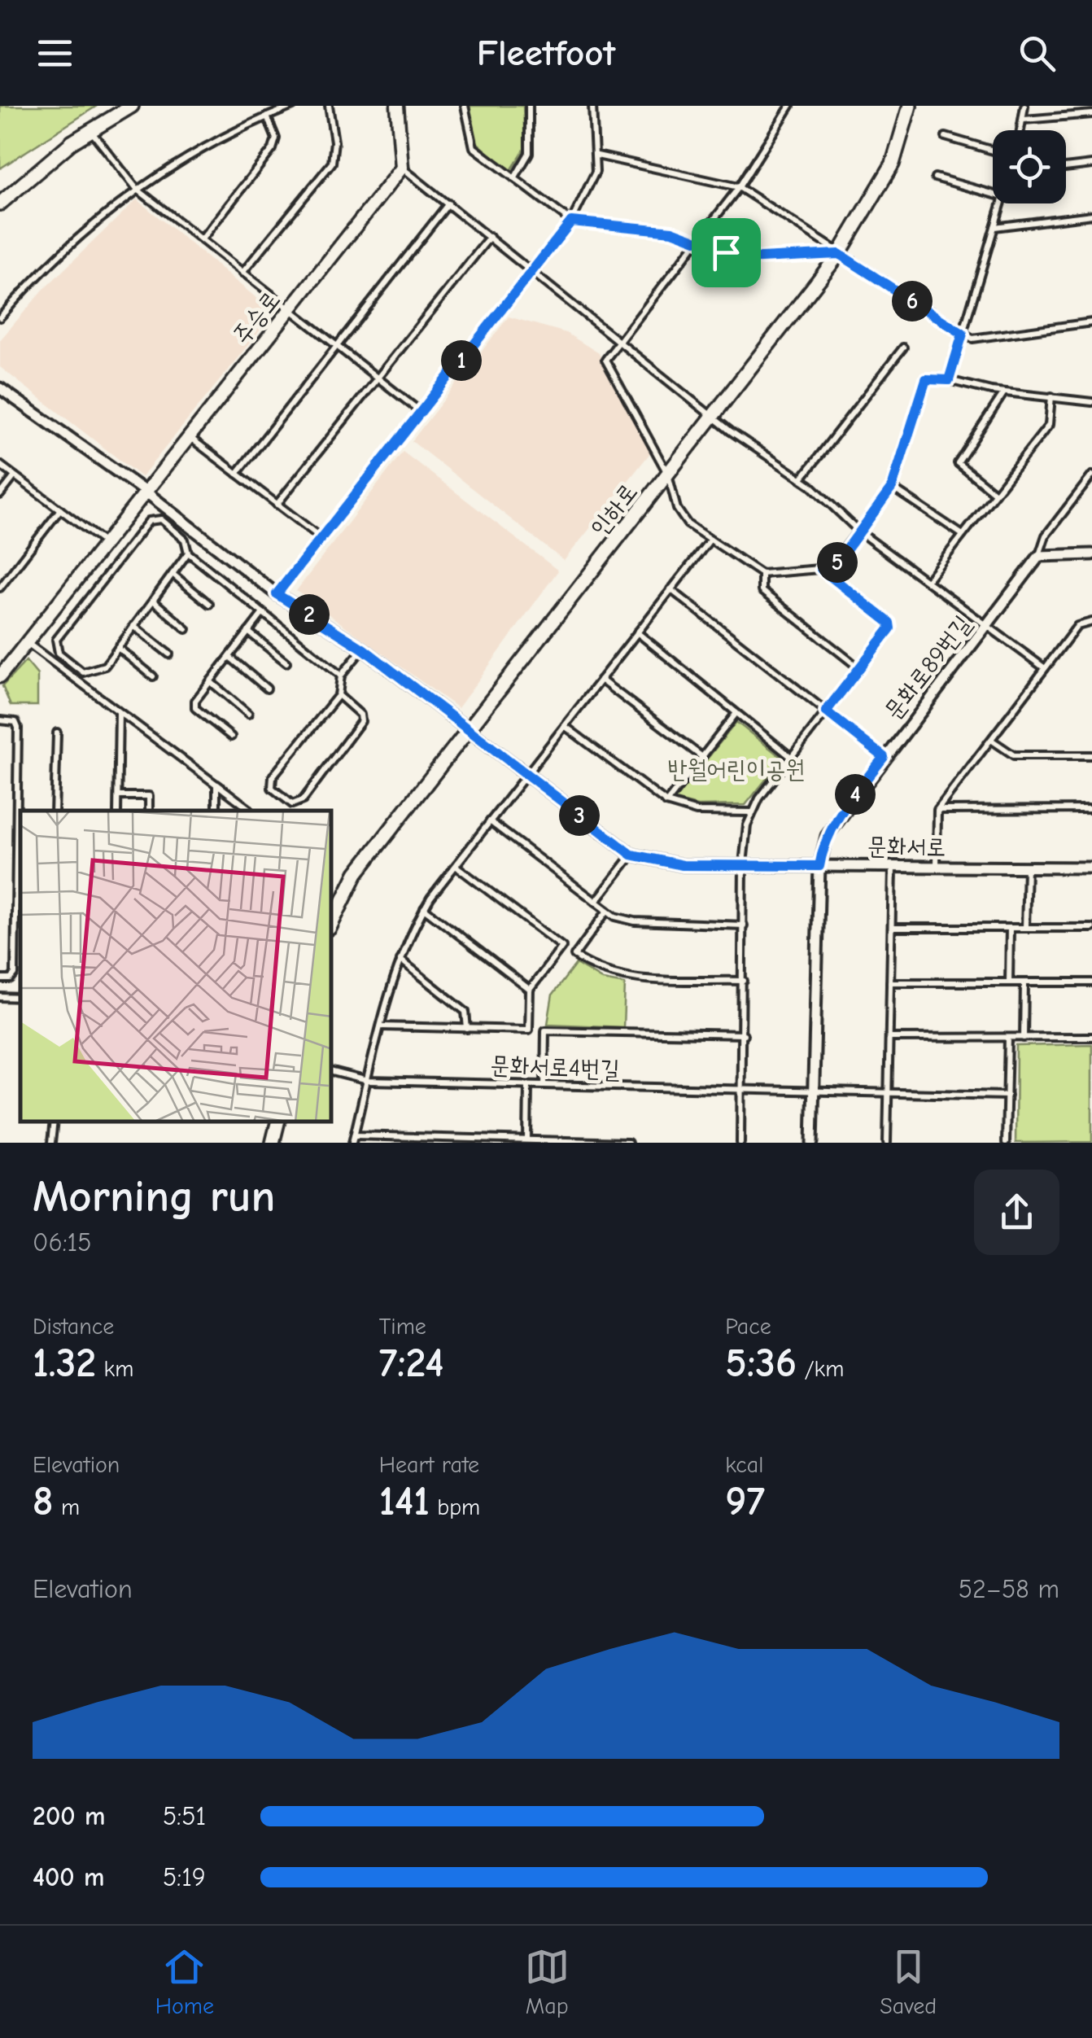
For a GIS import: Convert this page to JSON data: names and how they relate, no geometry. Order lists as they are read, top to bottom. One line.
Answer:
{"streets":{"main road":["인하로"],"street":["주승로","문화로89번길","문화서로"],"lane":["문화서로4번길"]},"crossings":[["주승로","문화서로"],["인하로","문화서로"],["문화로89번길","문화서로"],["문화로89번길","문화서로4번길"]],"parks":["반월어린이공원"],"page":{"header":"Fleetfoot","pins":["6","1","5","2","4","3"],"heading":["Morning run","06:15"],"stats":[["Distance","1.32 km"],["Time","7:24"],["Pace","5:36 /km"],["Elevation","8 m"],["Heart rate","141 bpm"],["kcal","97"]],"chart":["Elevation","52–58 m"],"list":[{"name":"200 m","note":"5:51"},{"name":"400 m","note":"5:19"}],"tabs":["Home","Map","Saved"]}}
